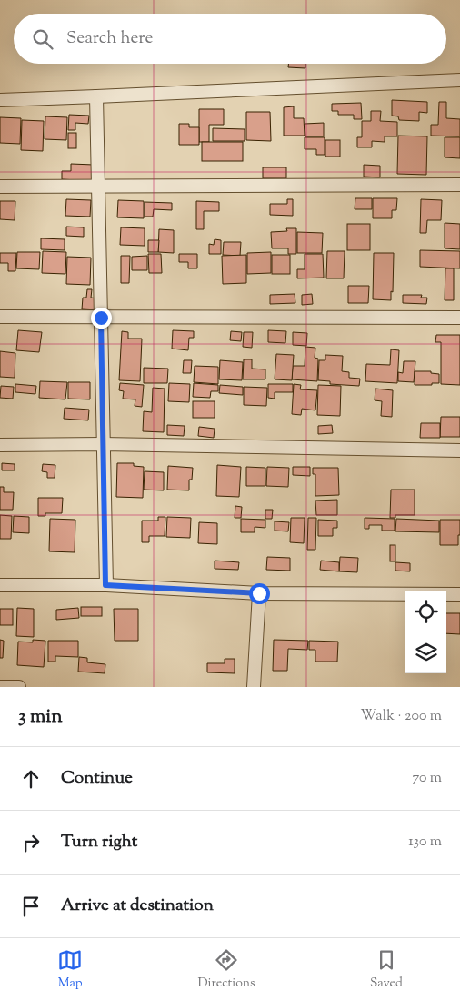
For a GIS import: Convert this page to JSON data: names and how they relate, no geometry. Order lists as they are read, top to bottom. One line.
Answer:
{"page":{"search":"Search here","heading":["3 min","Walk · 200 m"],"list":[["Continue","70 m"],["Turn right","130 m"],"Arrive at destination"],"nav":["Map","Directions","Saved"]}}
